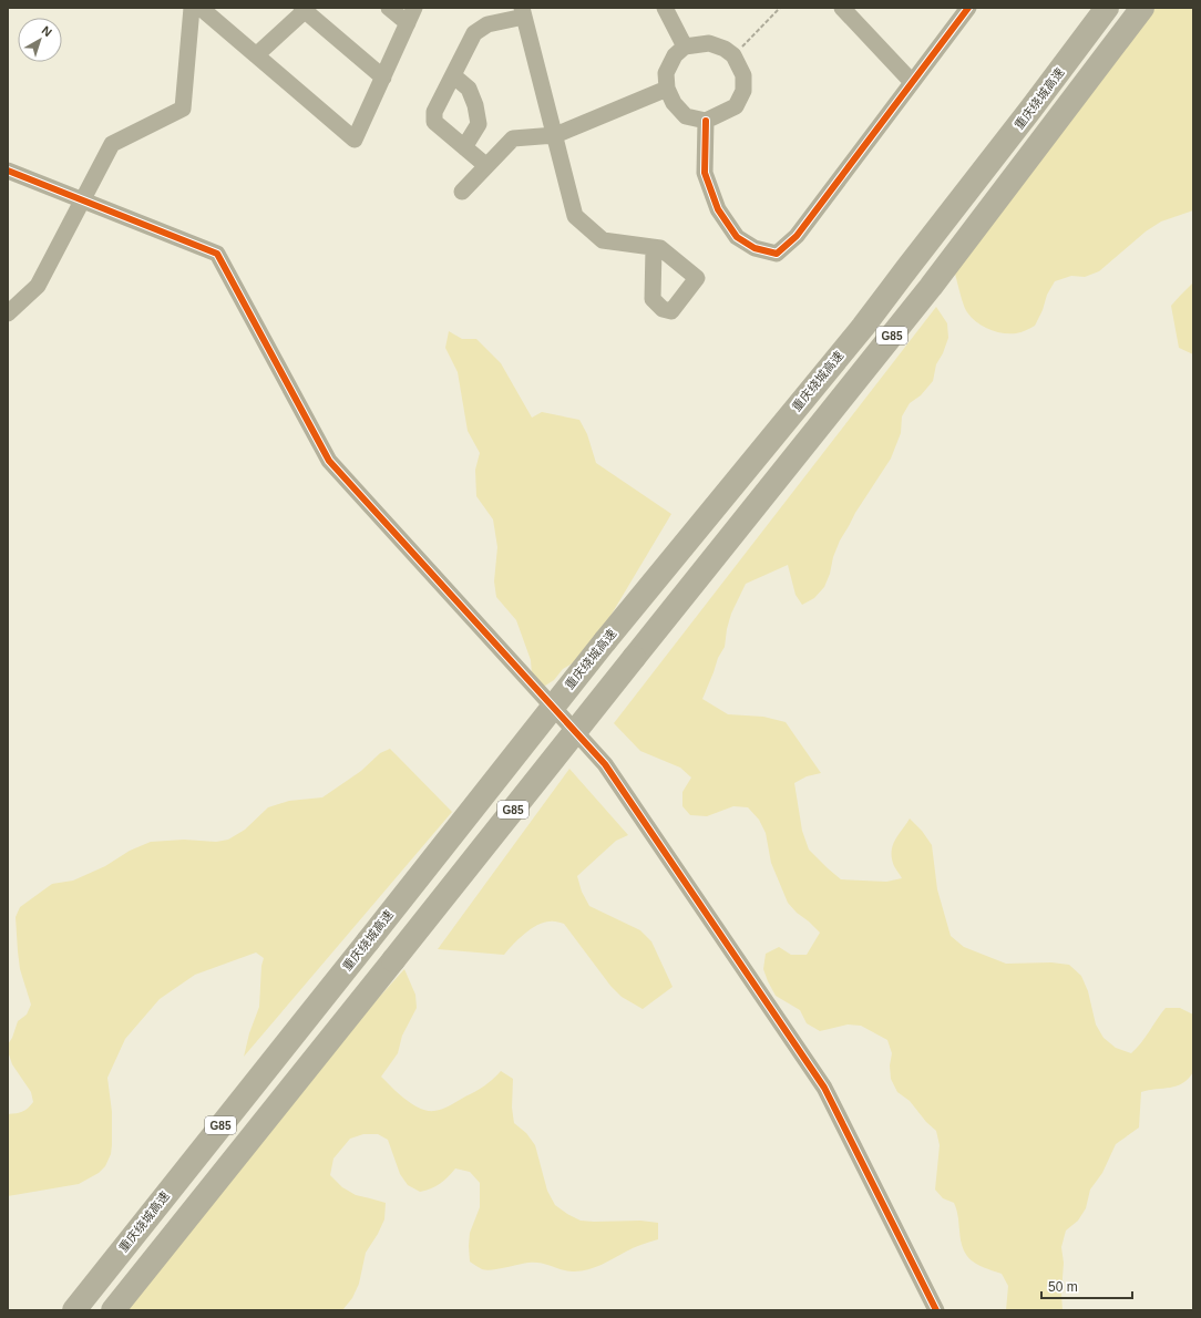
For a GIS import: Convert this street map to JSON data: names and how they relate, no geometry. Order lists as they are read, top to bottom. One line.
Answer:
{"streets":{"highway":["重庆绕城高速","G85"]},"scale_bar":"50 m","north":"top right"}
